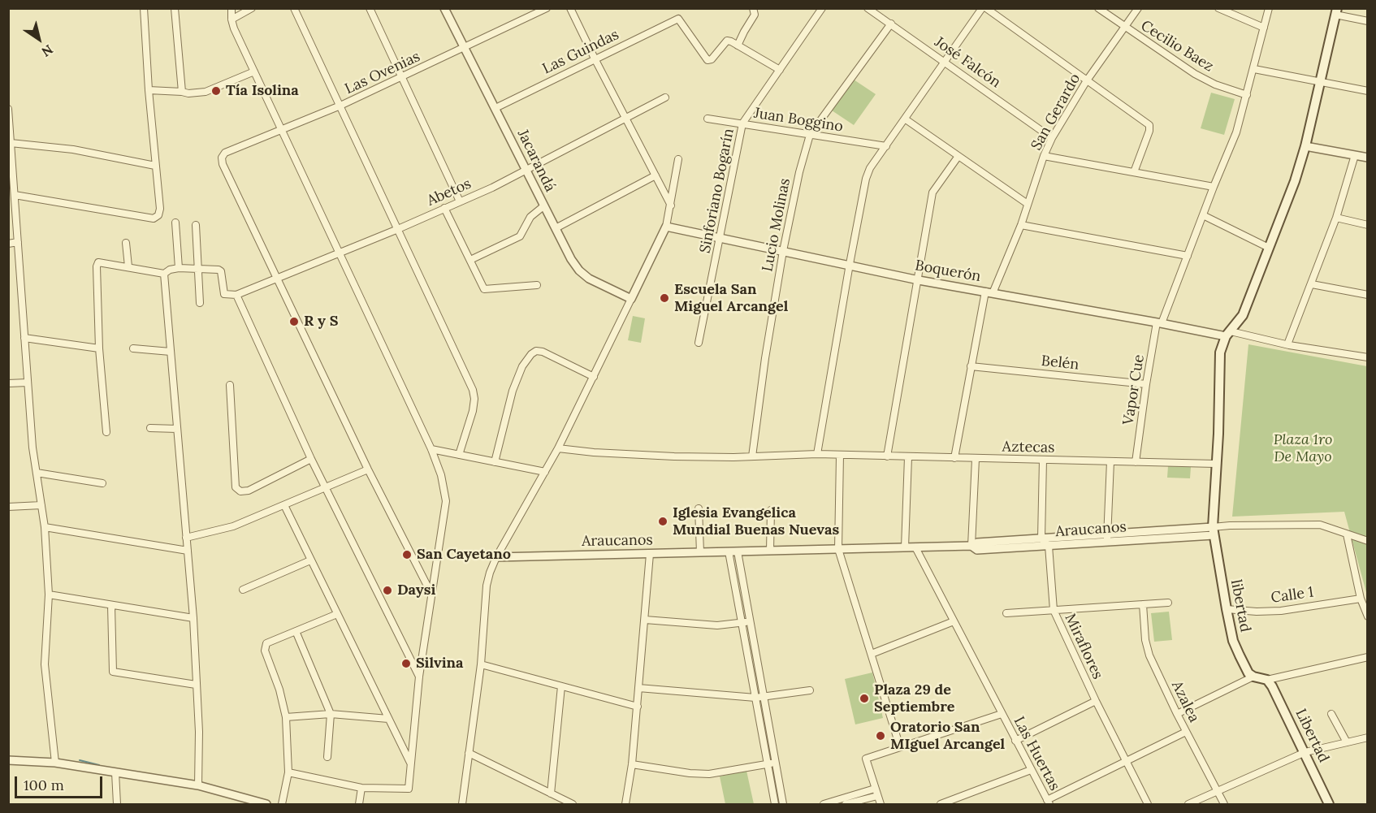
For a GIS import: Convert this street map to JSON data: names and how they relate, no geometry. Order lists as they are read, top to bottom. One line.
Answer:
{"streets":{"main road":["libertad","Libertad"],"street":["Cecilio Baez","Las Guindas","José Falcón","Las Ovenias","San Gerardo","Juan Boggino","Jacarandá","Sinforiano Bogarín","Abetos","Lucio Molinas","Boquerón","Belén","Vapor Cue","Aztecas","Araucanos","Calle 1","Miraflores","Azalea","Las Huertas"]},"crossings":[["Cecilio Baez","San Gerardo"],["Cecilio Baez","Vapor Cue"],["Las Guindas","Jacarandá"],["José Falcón","San Gerardo"],["José Falcón","Lucio Molinas"],["Las Ovenias","Jacarandá"],["Las Ovenias","Abetos"],["San Gerardo","Boquerón"],["San Gerardo","Belén"],["San Gerardo","Aztecas"],["Juan Boggino","Sinforiano Bogarín"],["Juan Boggino","Lucio Molinas"],["Jacarandá","Abetos"],["Sinforiano Bogarín","Boquerón"],["Lucio Molinas","Boquerón"],["Lucio Molinas","Aztecas"],["Boquerón","Vapor Cue"],["Boquerón","libertad"],["Belén","Vapor Cue"],["Vapor Cue","Aztecas"],["Aztecas","libertad"],["Araucanos","libertad"],["Araucanos","Miraflores"],["Araucanos","Las Huertas"],["Calle 1","libertad"]],"parks":["Plaza 1ro De Mayo"],"places":["Tía Isolina","Escuela San Miguel Arcangel","R y S","Iglesia Evangelica Mundial Buenas Nuevas","San Cayetano","Daysi","Silvina","Plaza 29 de Septiembre","Oratorio San MIguel Arcangel"],"scale_bar":"100 m","north":"bottom right"}
